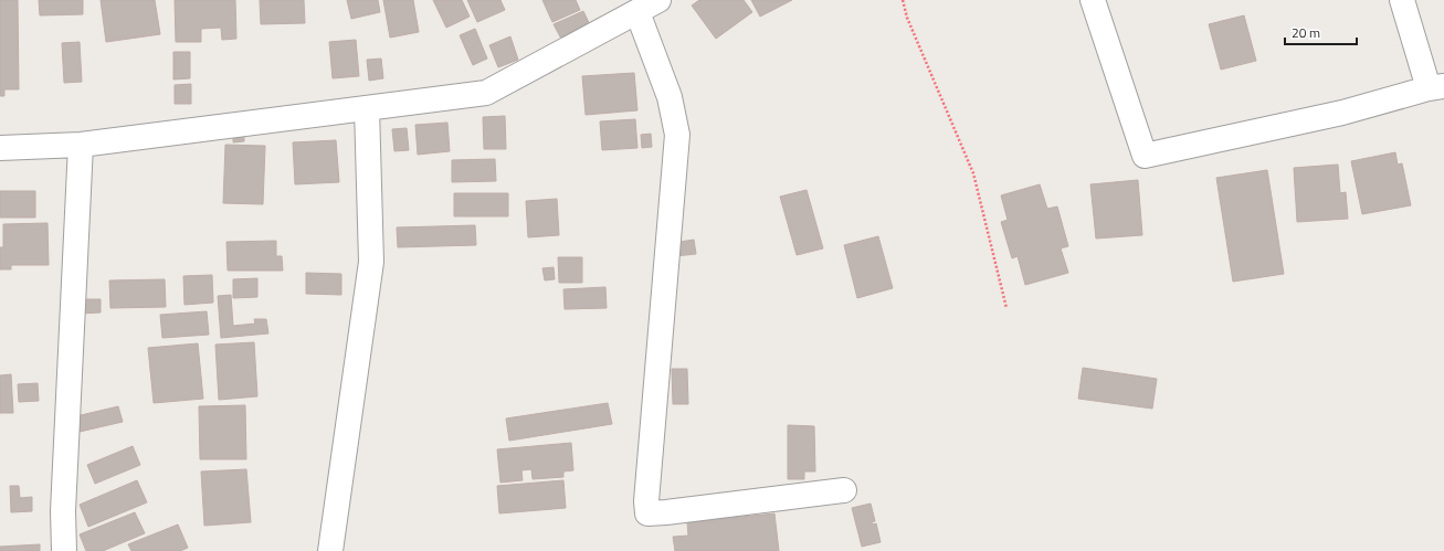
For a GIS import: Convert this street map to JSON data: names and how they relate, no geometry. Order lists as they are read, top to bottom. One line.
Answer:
{"scale_bar":"20 m"}
